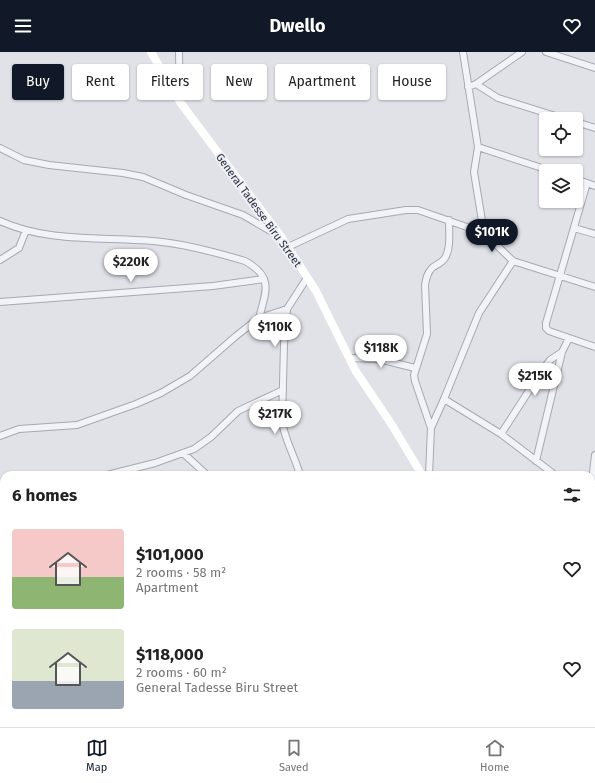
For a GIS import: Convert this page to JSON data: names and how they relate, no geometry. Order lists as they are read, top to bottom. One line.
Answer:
{"streets":{"street":["General Tadesse Biru Street"]},"page":{"header":"Dwello","chip":["Buy","Rent","Filters","New","Apartment","House"],"price":["$101K","$220K","$110K","$118K","$215K","$217K"],"heading":"6 homes","list":[{"name":"$101,000","note":"2 rooms · 58 m² · Apartment"},{"name":"$118,000","note":"2 rooms · 60 m² · General Tadesse Biru Street"}],"tabs":["Map","Saved","Home"]}}
